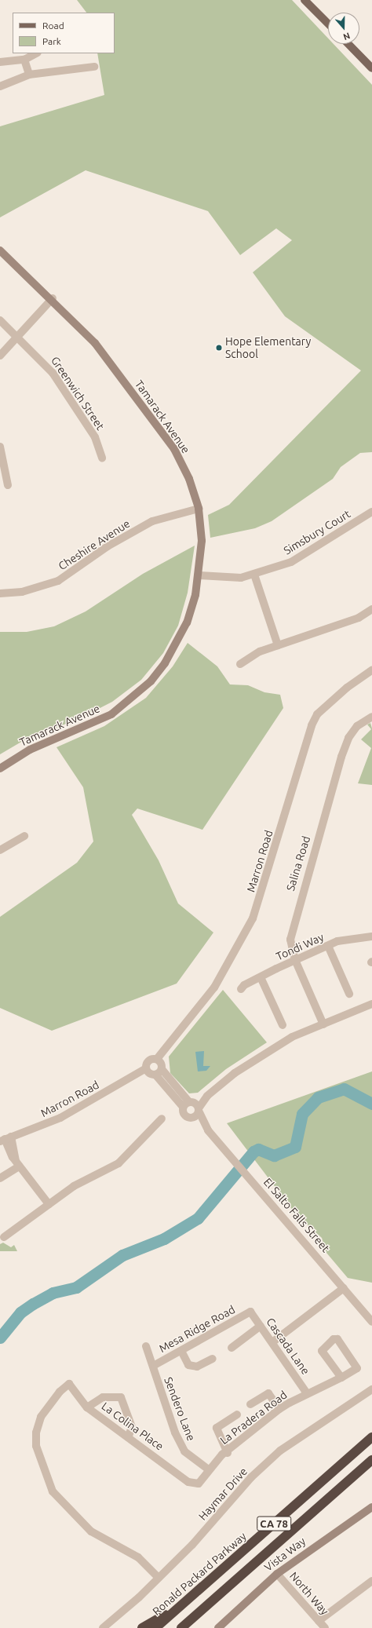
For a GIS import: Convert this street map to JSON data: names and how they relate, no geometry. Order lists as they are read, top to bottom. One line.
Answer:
{"streets":{"highway":["CA 78","Ronald Packard Parkway"],"main road":["Tamarack Avenue","Vista Way"],"street":["Greenwich Street","Simsbury Court","Cheshire Avenue","Marron Road","Salina Road","Tondi Way","El Salto Falls Street","Mesa Ridge Road","Cascada Lane","Sendero Lane","La Pradera Road","La Colina Place","Haymar Drive","North Way"]},"crossings":[["Tamarack Avenue","Simsbury Court"],["Tamarack Avenue","Cheshire Avenue"],["Marron Road","El Salto Falls Street"],["Salina Road","Tondi Way"],["Mesa Ridge Road","Cascada Lane"],["Mesa Ridge Road","Sendero Lane"],["Cascada Lane","La Pradera Road"],["Sendero Lane","La Pradera Road"],["La Pradera Road","La Colina Place"],["La Colina Place","Haymar Drive"],["Vista Way","North Way"]],"places":["Hope Elementary School"],"legend":["Road","Park"],"north":"bottom"}
